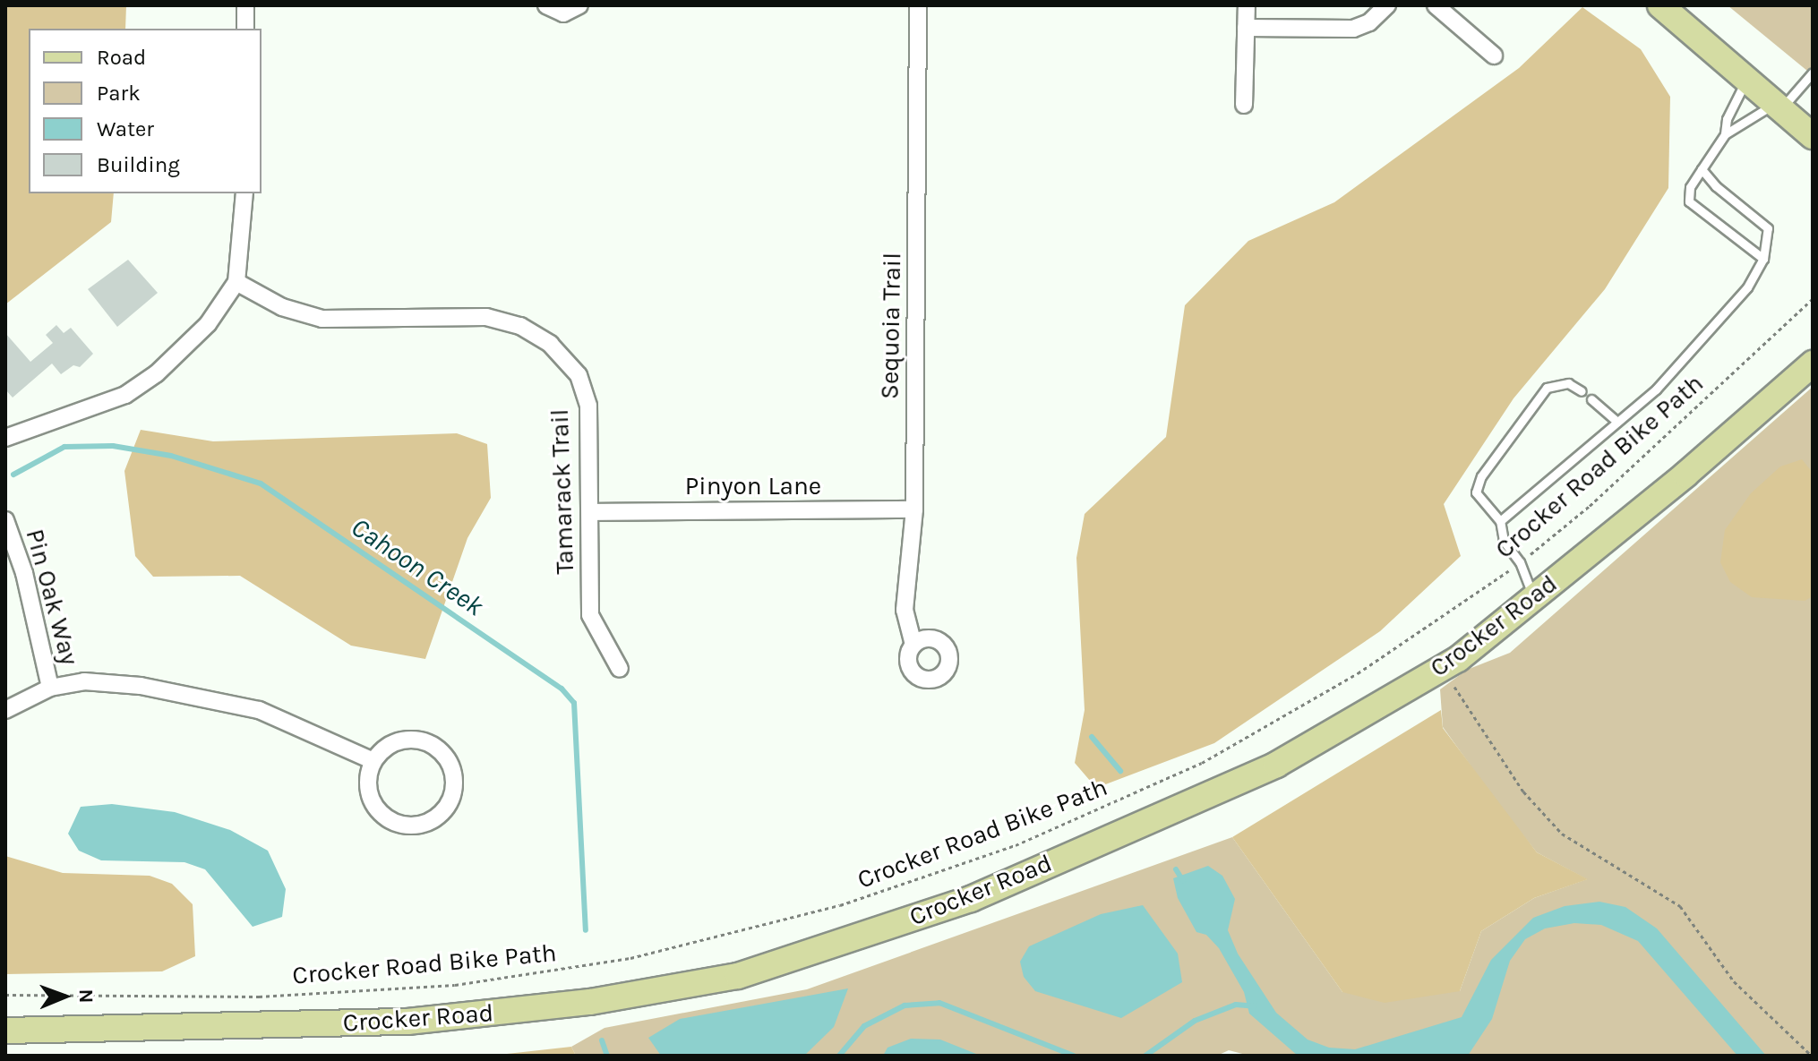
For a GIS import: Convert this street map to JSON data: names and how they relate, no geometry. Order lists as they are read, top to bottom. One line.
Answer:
{"streets":{"main road":["Crocker Road"],"street":["Sequoia Trail","Pinyon Lane","Tamarack Trail","Pin Oak Way"],"path":["Crocker Road Bike Path"]},"crossings":[["Sequoia Trail","Pinyon Lane"],["Pinyon Lane","Tamarack Trail"]],"water":["Cahoon Creek"],"legend":["Road","Park","Water","Building"],"north":"right"}
